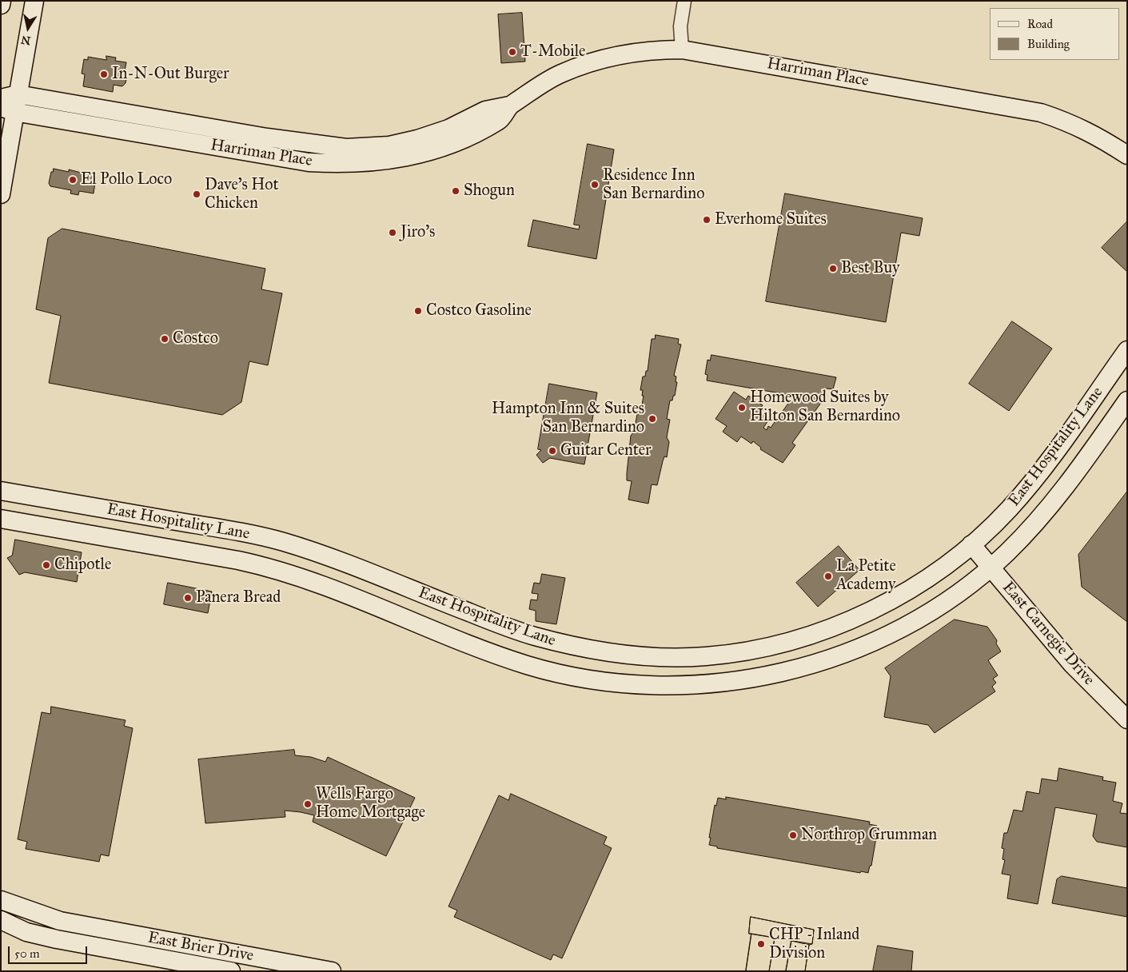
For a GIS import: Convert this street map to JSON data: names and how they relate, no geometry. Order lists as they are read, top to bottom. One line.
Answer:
{"streets":{"main road":["Harriman Place","East Hospitality Lane","East Carnegie Drive","East Brier Drive"]},"crossings":[["East Hospitality Lane","East Carnegie Drive"]],"places":["T-Mobile","In-N-Out Burger","El Pollo Loco","Residence Inn San Bernardino","Shogun","Dave's Hot Chicken","Everhome Suites","Jiro's","Best Buy","Costco Gasoline","Costco","Homewood Suites by Hilton San Bernardino","Hampton Inn & Suites San Bernardino","Guitar Center","Chipotle","La Petite Academy","Panera Bread","Wells Fargo Home Mortgage","Northrop Grumman","CHP - Inland Division"],"legend":["Road","Building"],"scale_bar":"50 m","north":"bottom"}
